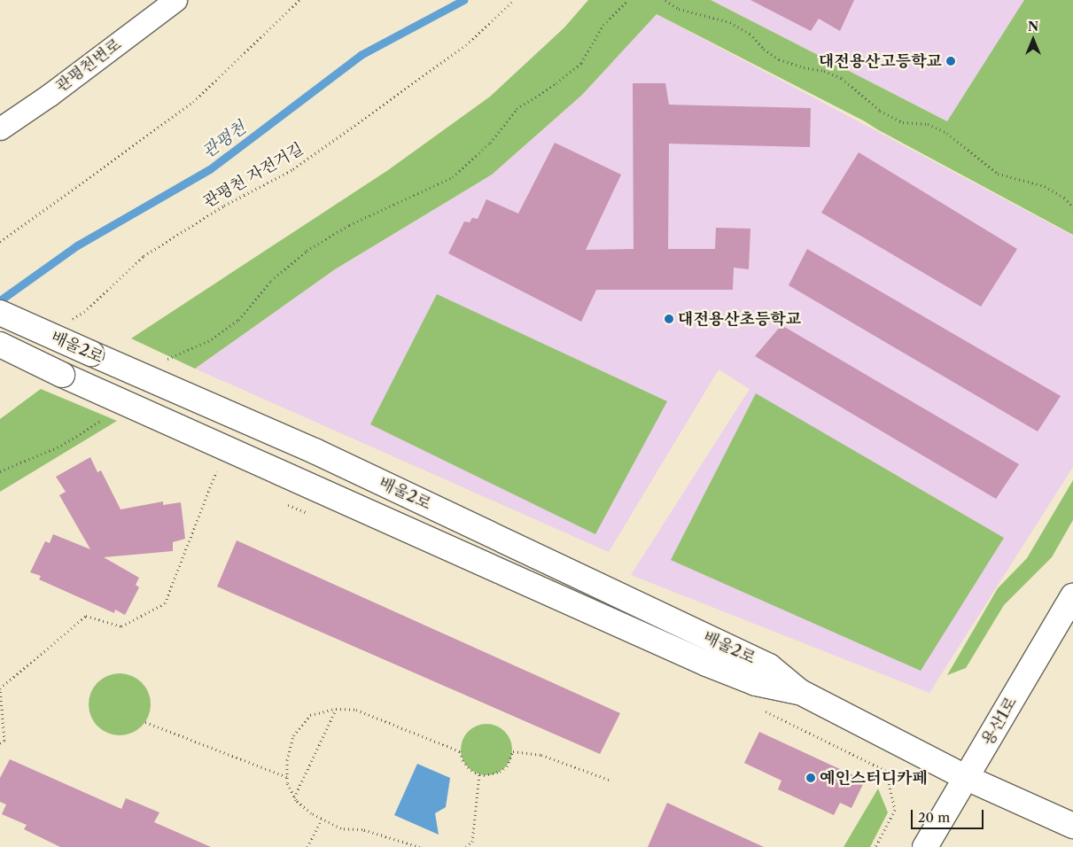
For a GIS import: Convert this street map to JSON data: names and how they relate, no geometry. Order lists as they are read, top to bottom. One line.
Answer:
{"streets":{"main road":["배울2로","용산1로"],"street":["관평천변로"],"path":["관평천 자전거길"]},"crossings":[["배울2로","용산1로"]],"water":["관평천"],"places":["대전용산고등학교","대전용산초등학교","예인스터디카페"],"scale_bar":"20 m","north":"top"}
